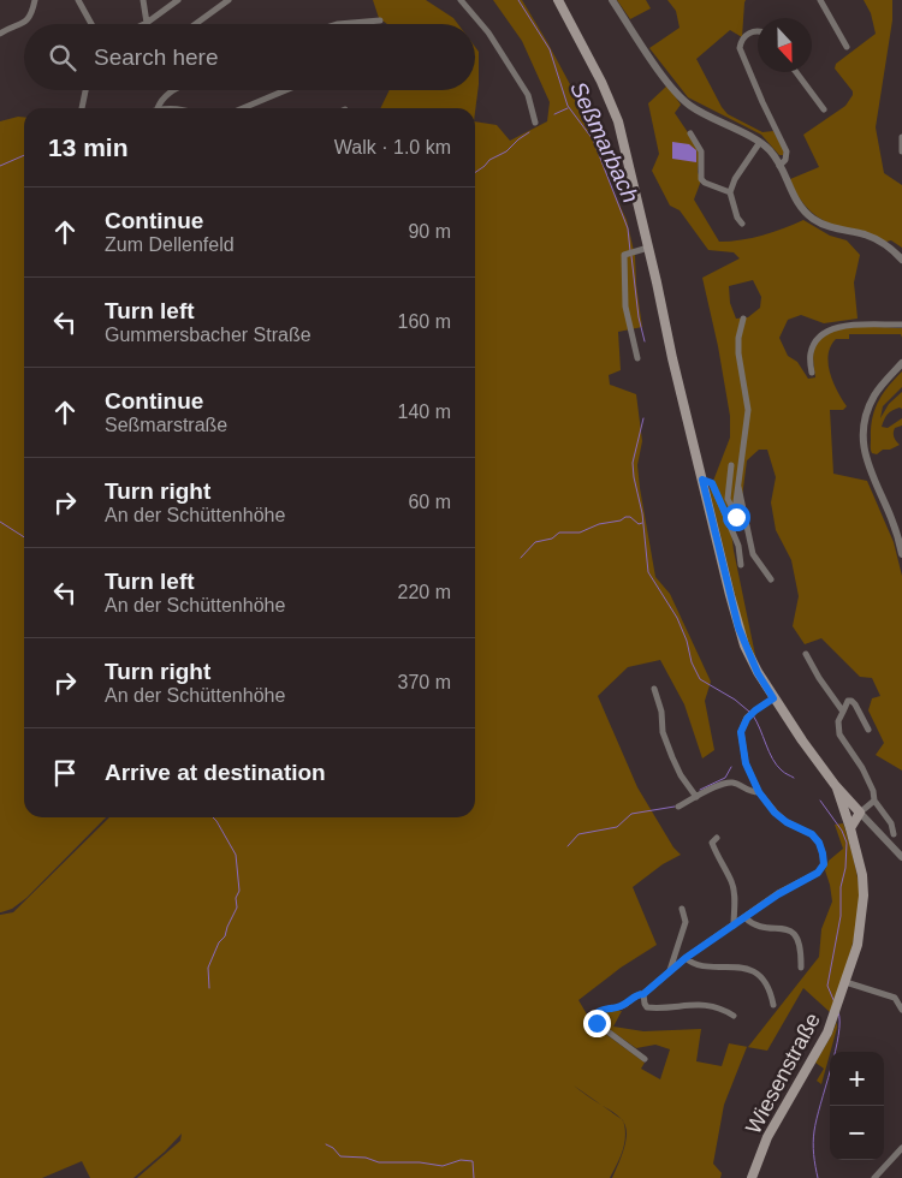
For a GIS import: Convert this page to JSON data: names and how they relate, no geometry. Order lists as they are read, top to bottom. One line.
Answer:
{"streets":{"main road":["Wiesenstraße"]},"water":["Seßmarbach"],"north":"bottom","page":{"search":"Search here","heading":["13 min","Walk · 1.0 km"],"list":[["Continue","Zum Dellenfeld","90 m"],["Turn left","Gummersbacher Straße","160 m"],["Continue","Seßmarstraße","140 m"],["Turn right","An der Schüttenhöhe","60 m"],["Turn left","An der Schüttenhöhe","220 m"],["Turn right","An der Schüttenhöhe","370 m"],"Arrive at destination"],"map_buttons":["+","−"]}}
